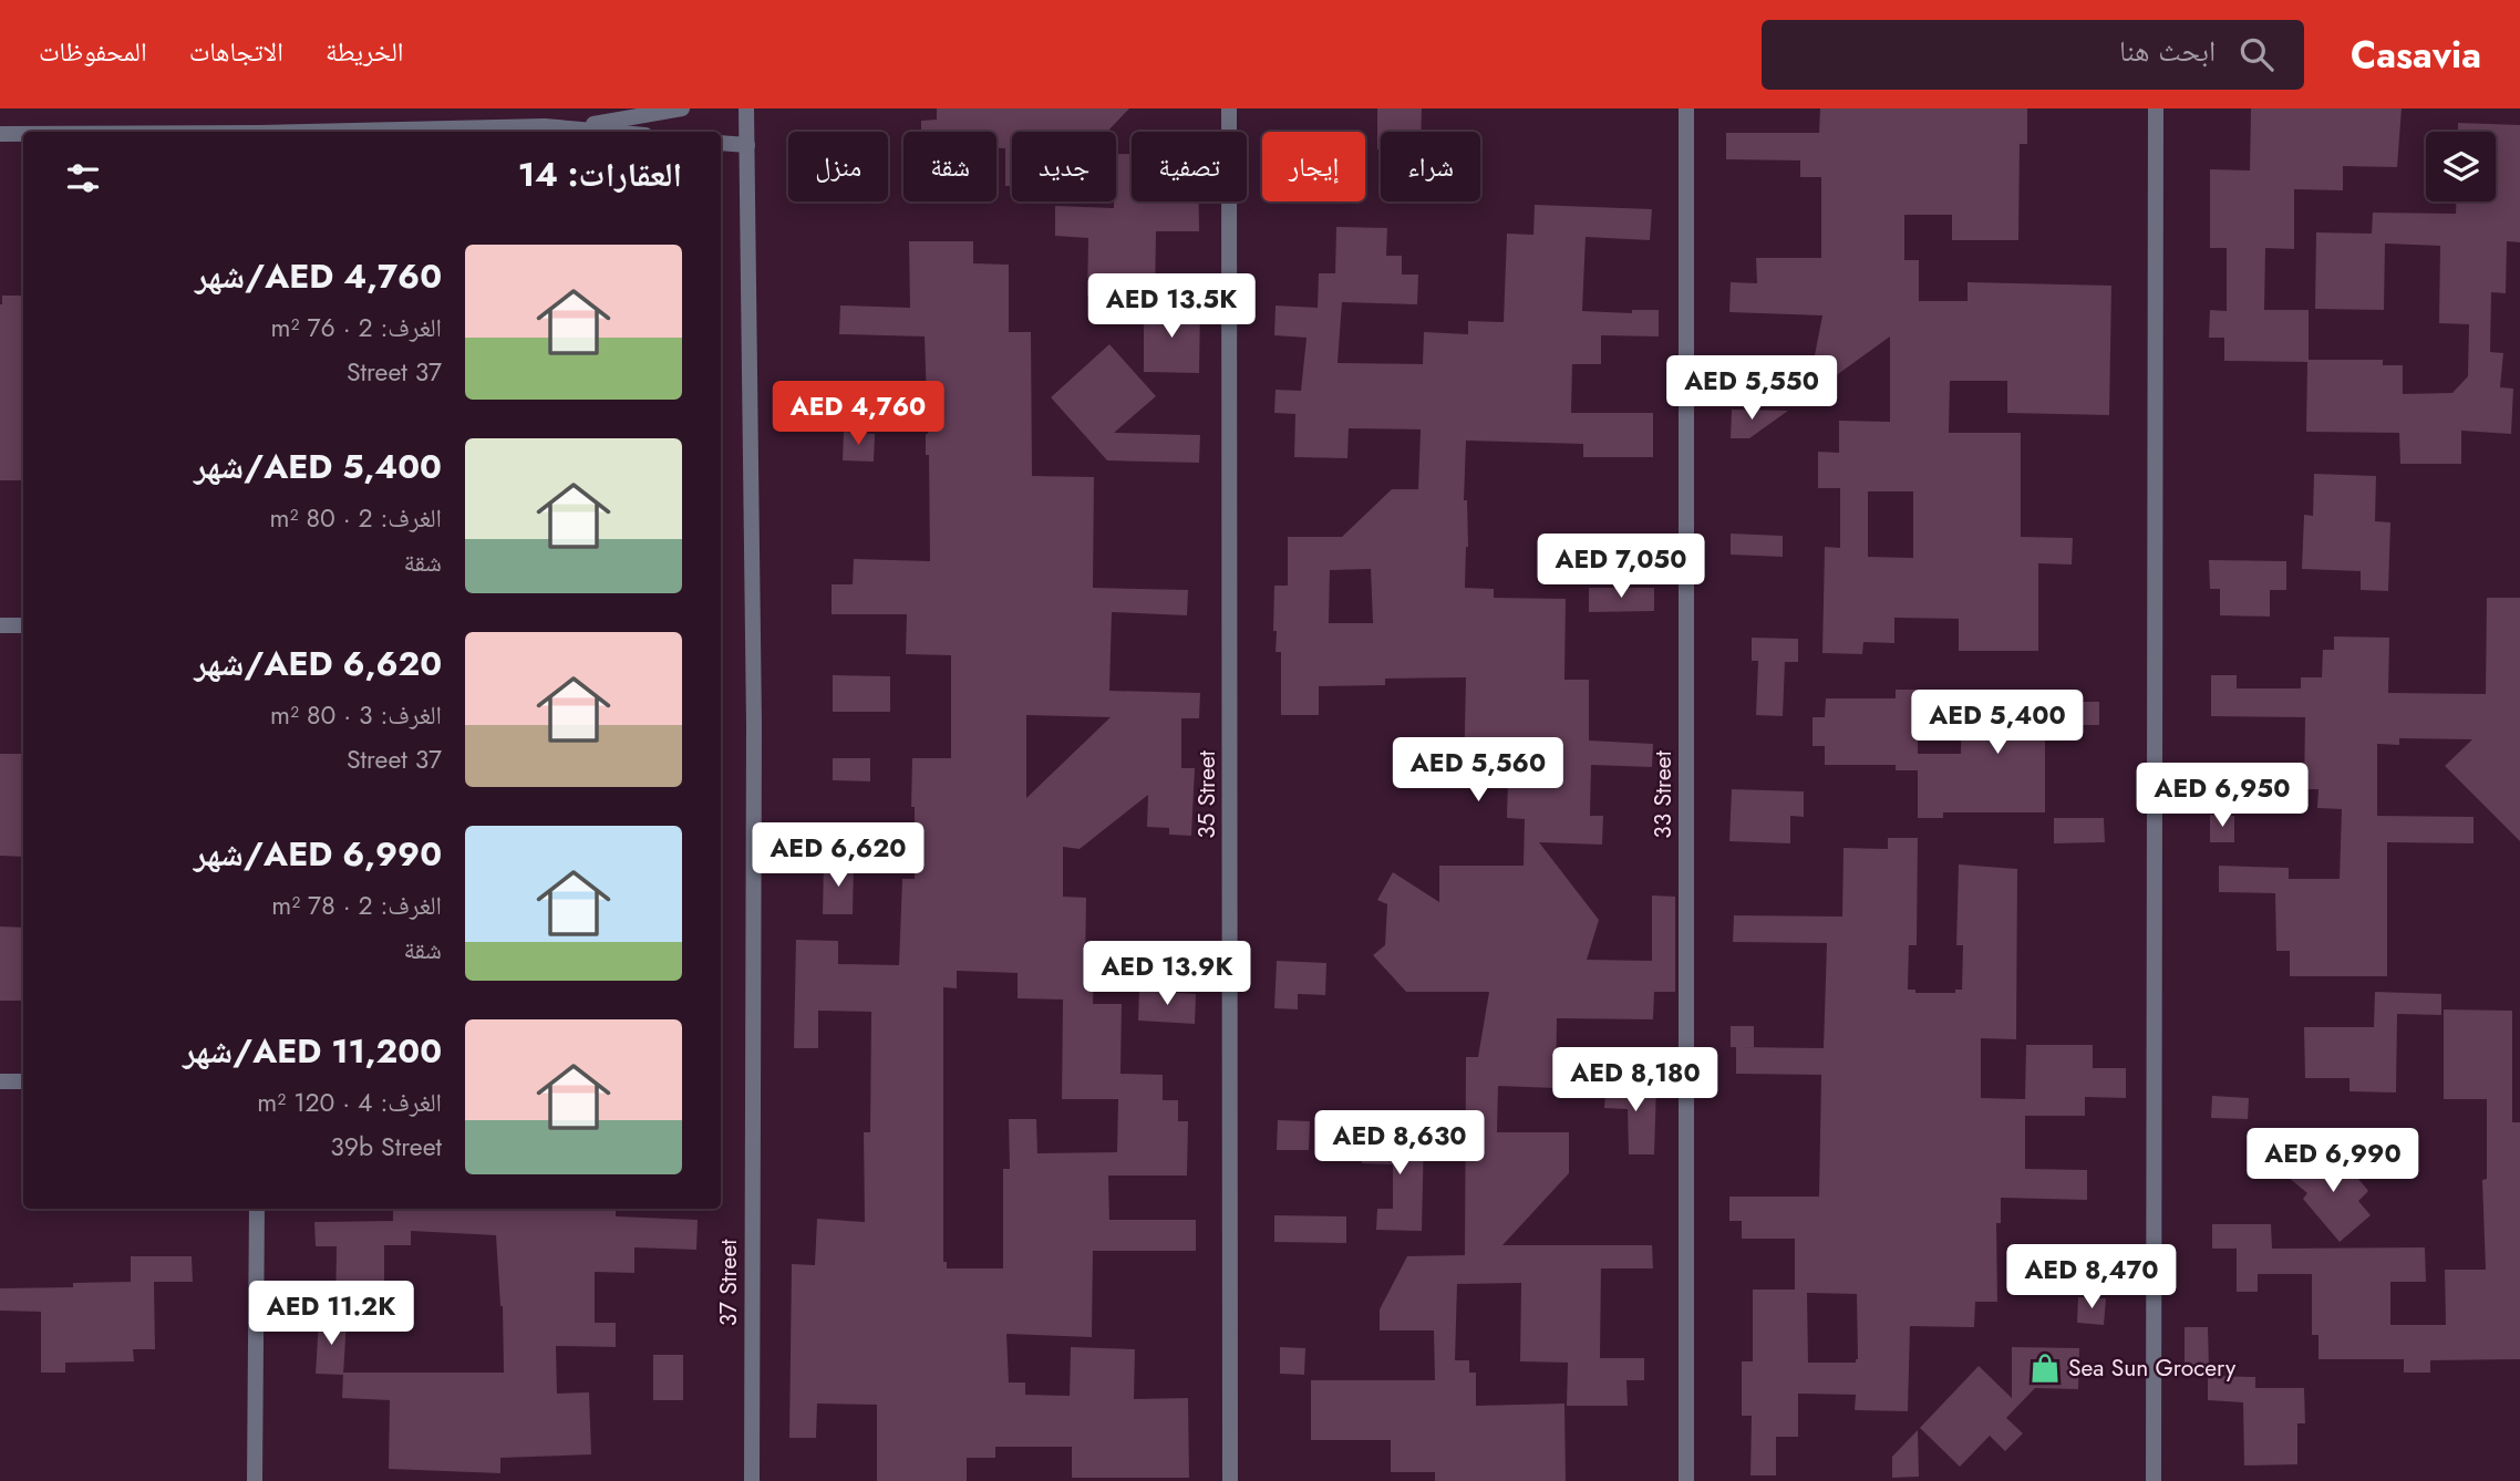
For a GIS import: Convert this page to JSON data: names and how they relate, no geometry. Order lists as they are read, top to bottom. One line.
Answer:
{"streets":{"street":["35 Street","33 Street","37 Street"]},"places":{"shop":["Sea Sun Grocery"]},"page":{"header":"Casavia","search":"ابحث هنا","nav":["الخريطة","الاتجاهات","المحفوظات"],"chip":["شراء","إيجار","تصفية","جديد","شقة","منزل"],"heading":"العقارات: 14","list":[{"name":"AED 4,760/شهر","note":"الغرف: 2 · 76 m² · 37 Street"},{"name":"AED 5,400/شهر","note":"الغرف: 2 · 80 m² · شقة"},{"name":"AED 6,620/شهر","note":"الغرف: 3 · 80 m² · 37 Street"},{"name":"AED 6,990/شهر","note":"الغرف: 2 · 78 m² · شقة"},{"name":"AED 11,200/شهر","note":"الغرف: 4 · 120 m² · 39b Street"}],"price":["AED 13.5K","AED 5,550","AED 4,760","AED 7,050","AED 5,400","AED 5,560","AED 6,950","AED 6,620","AED 13.9K","AED 8,180","AED 8,630","AED 6,990","AED 8,470","AED 11.2K"]}}
